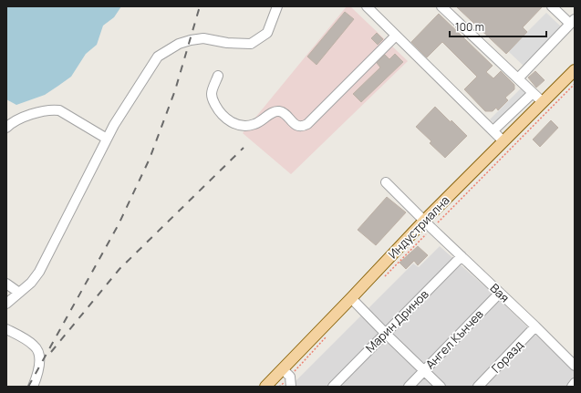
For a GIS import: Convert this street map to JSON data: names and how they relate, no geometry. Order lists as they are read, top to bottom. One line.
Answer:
{"streets":{"main road":["Индустриална"],"street":["Вая","Марин Дринов","Ангел Кънчев","Горазд"]},"crossings":[["Индустриална","Вая"],["Вая","Марин Дринов"],["Вая","Ангел Кънчев"],["Вая","Горазд"]],"scale_bar":"100 m"}
